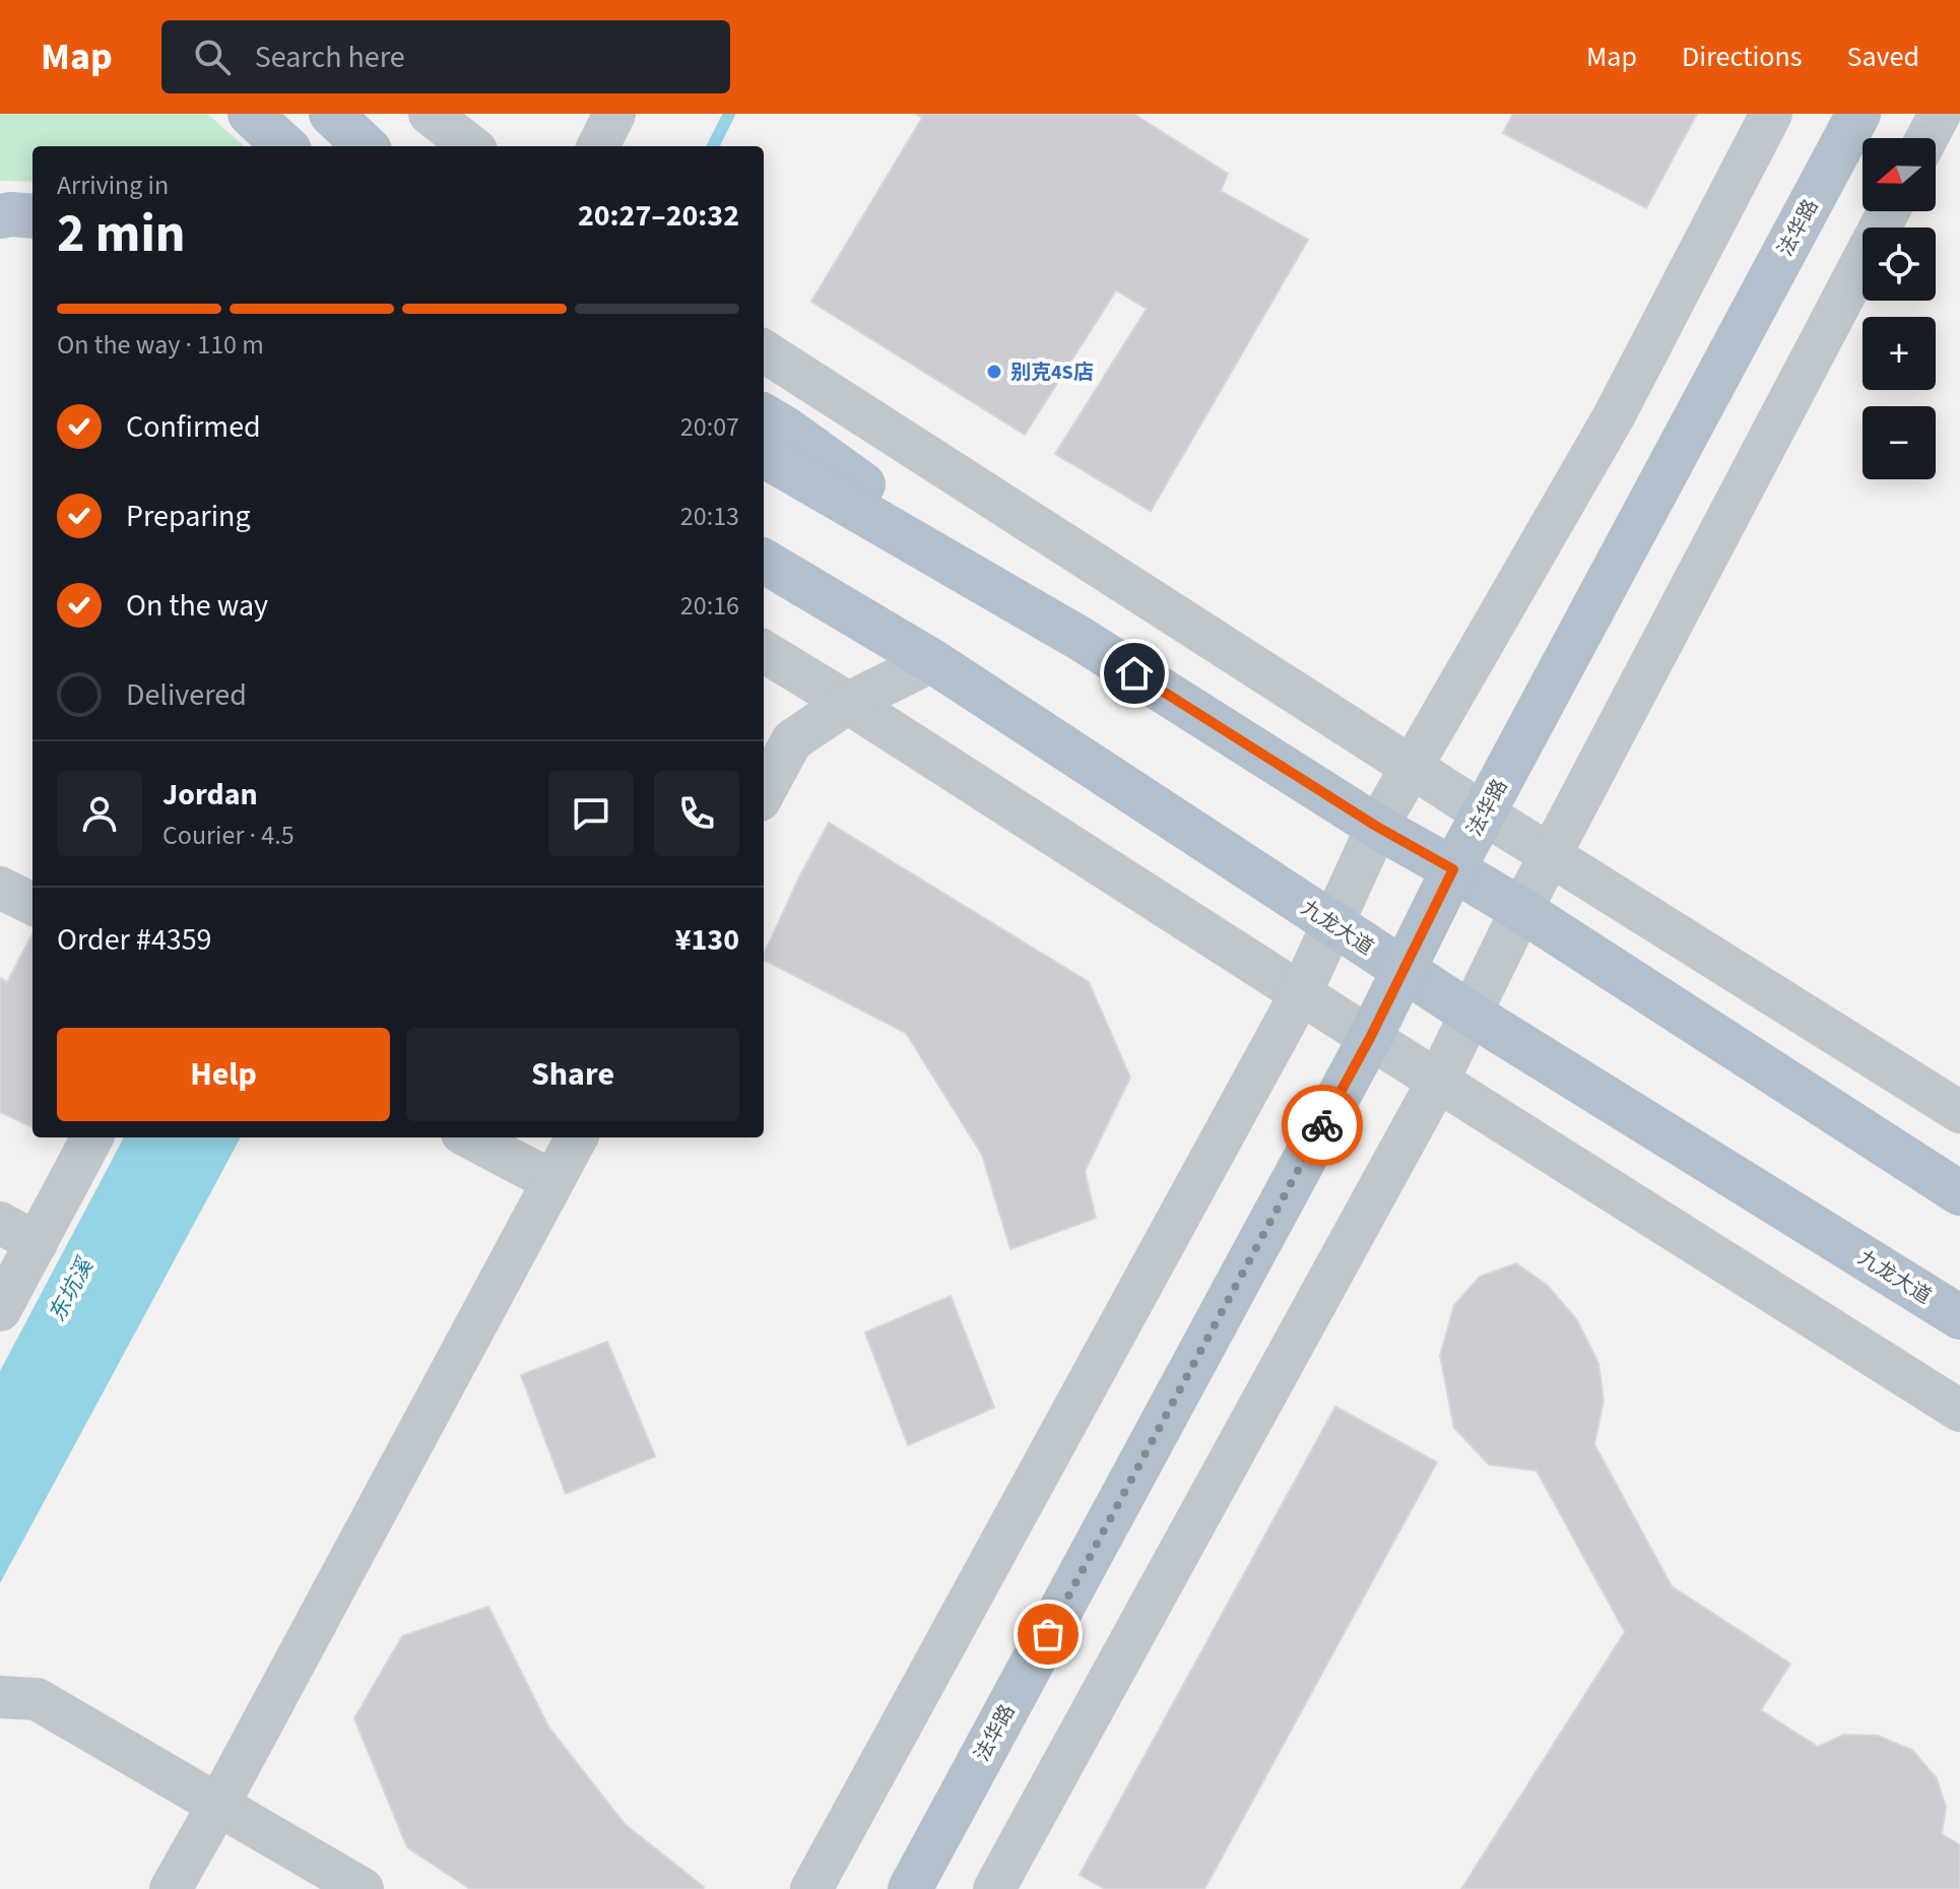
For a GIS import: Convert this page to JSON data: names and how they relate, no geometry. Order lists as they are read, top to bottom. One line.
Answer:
{"streets":{"main road":["法华路","九龙大道"]},"crossings":[["法华路","九龙大道"]],"water":["东坑溪"],"places":["别克4S店"],"north":"left","page":{"header":"Map","search":"Search here","nav":["Map","Directions","Saved"],"map_buttons":["+","−"],"heading":["2 min","Arriving in","20:27–20:32"],"panel":["Jordan","Courier · 4.5","Order #4359","¥130"],"bar":"On the way · 110 m","list":[["Confirmed","20:07"],["Preparing","20:13"],["On the way","20:16"],"Delivered"],"buttons":["Help","Share"]}}
